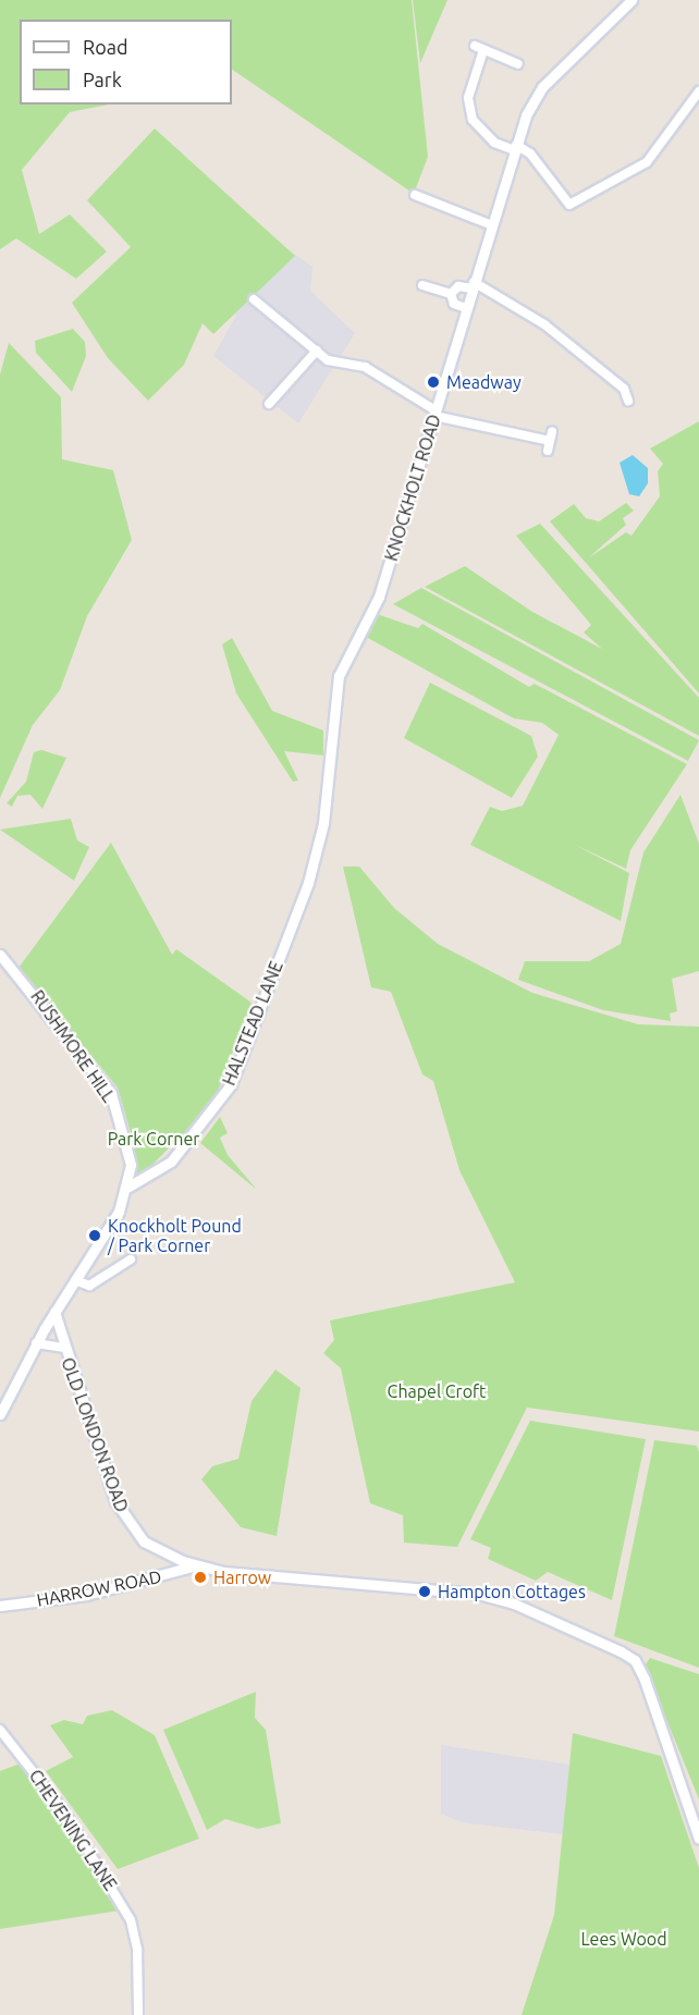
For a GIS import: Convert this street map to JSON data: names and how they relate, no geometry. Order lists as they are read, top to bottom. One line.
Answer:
{"streets":{"street":["KNOCKHOLT ROAD","HALSTEAD LANE","RUSHMORE HILL","OLD LONDON ROAD","HARROW ROAD","CHEVENING LANE"]},"crossings":[["KNOCKHOLT ROAD","HALSTEAD LANE"],["HALSTEAD LANE","RUSHMORE HILL"],["OLD LONDON ROAD","HARROW ROAD"]],"parks":["Park Corner","Chapel Croft","Lees Wood"],"places":["Meadway","Knockholt Pound / Park Corner","Harrow","Hampton Cottages"],"legend":["Road","Park"]}
